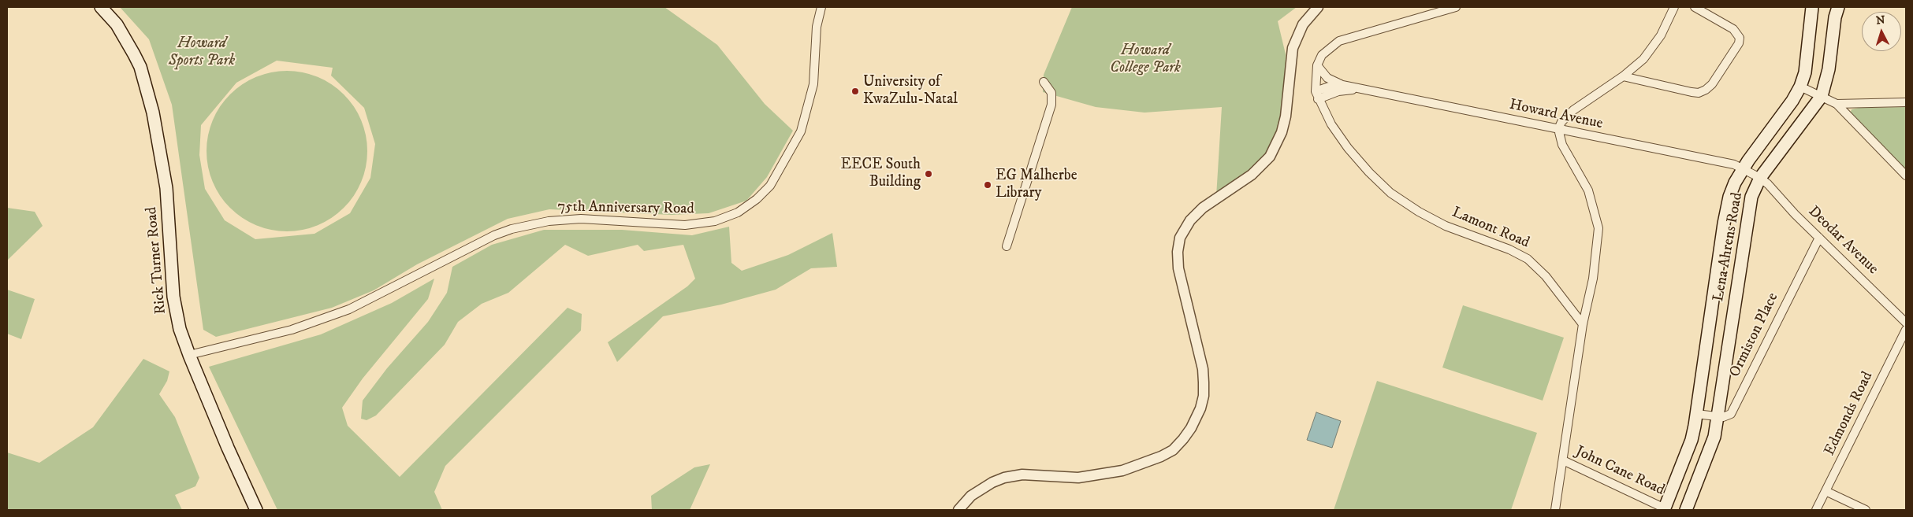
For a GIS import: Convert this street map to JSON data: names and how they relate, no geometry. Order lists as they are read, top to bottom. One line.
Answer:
{"streets":{"main road":["Lena Ahrens Road","Rick Turner Road"],"street":["Howard Avenue","75th Anniversary Road","Lamont Road","Deodar Avenue","Ormiston Place","Edmonds Road","John Cane Road"]},"crossings":[["Howard Avenue","Lamont Road"],["Howard Avenue","Deodar Avenue"],["Howard Avenue","Lena Ahrens Road"],["75th Anniversary Road","Rick Turner Road"],["Deodar Avenue","Lena Ahrens Road"],["Deodar Avenue","Ormiston Place"],["Lena Ahrens Road","Ormiston Place"],["Lena Ahrens Road","John Cane Road"]],"parks":["Howard Sports Park","Howard College Park"],"places":["University of KwaZulu-Natal","EECE South Building","EG Malherbe Library"],"north":"top"}
